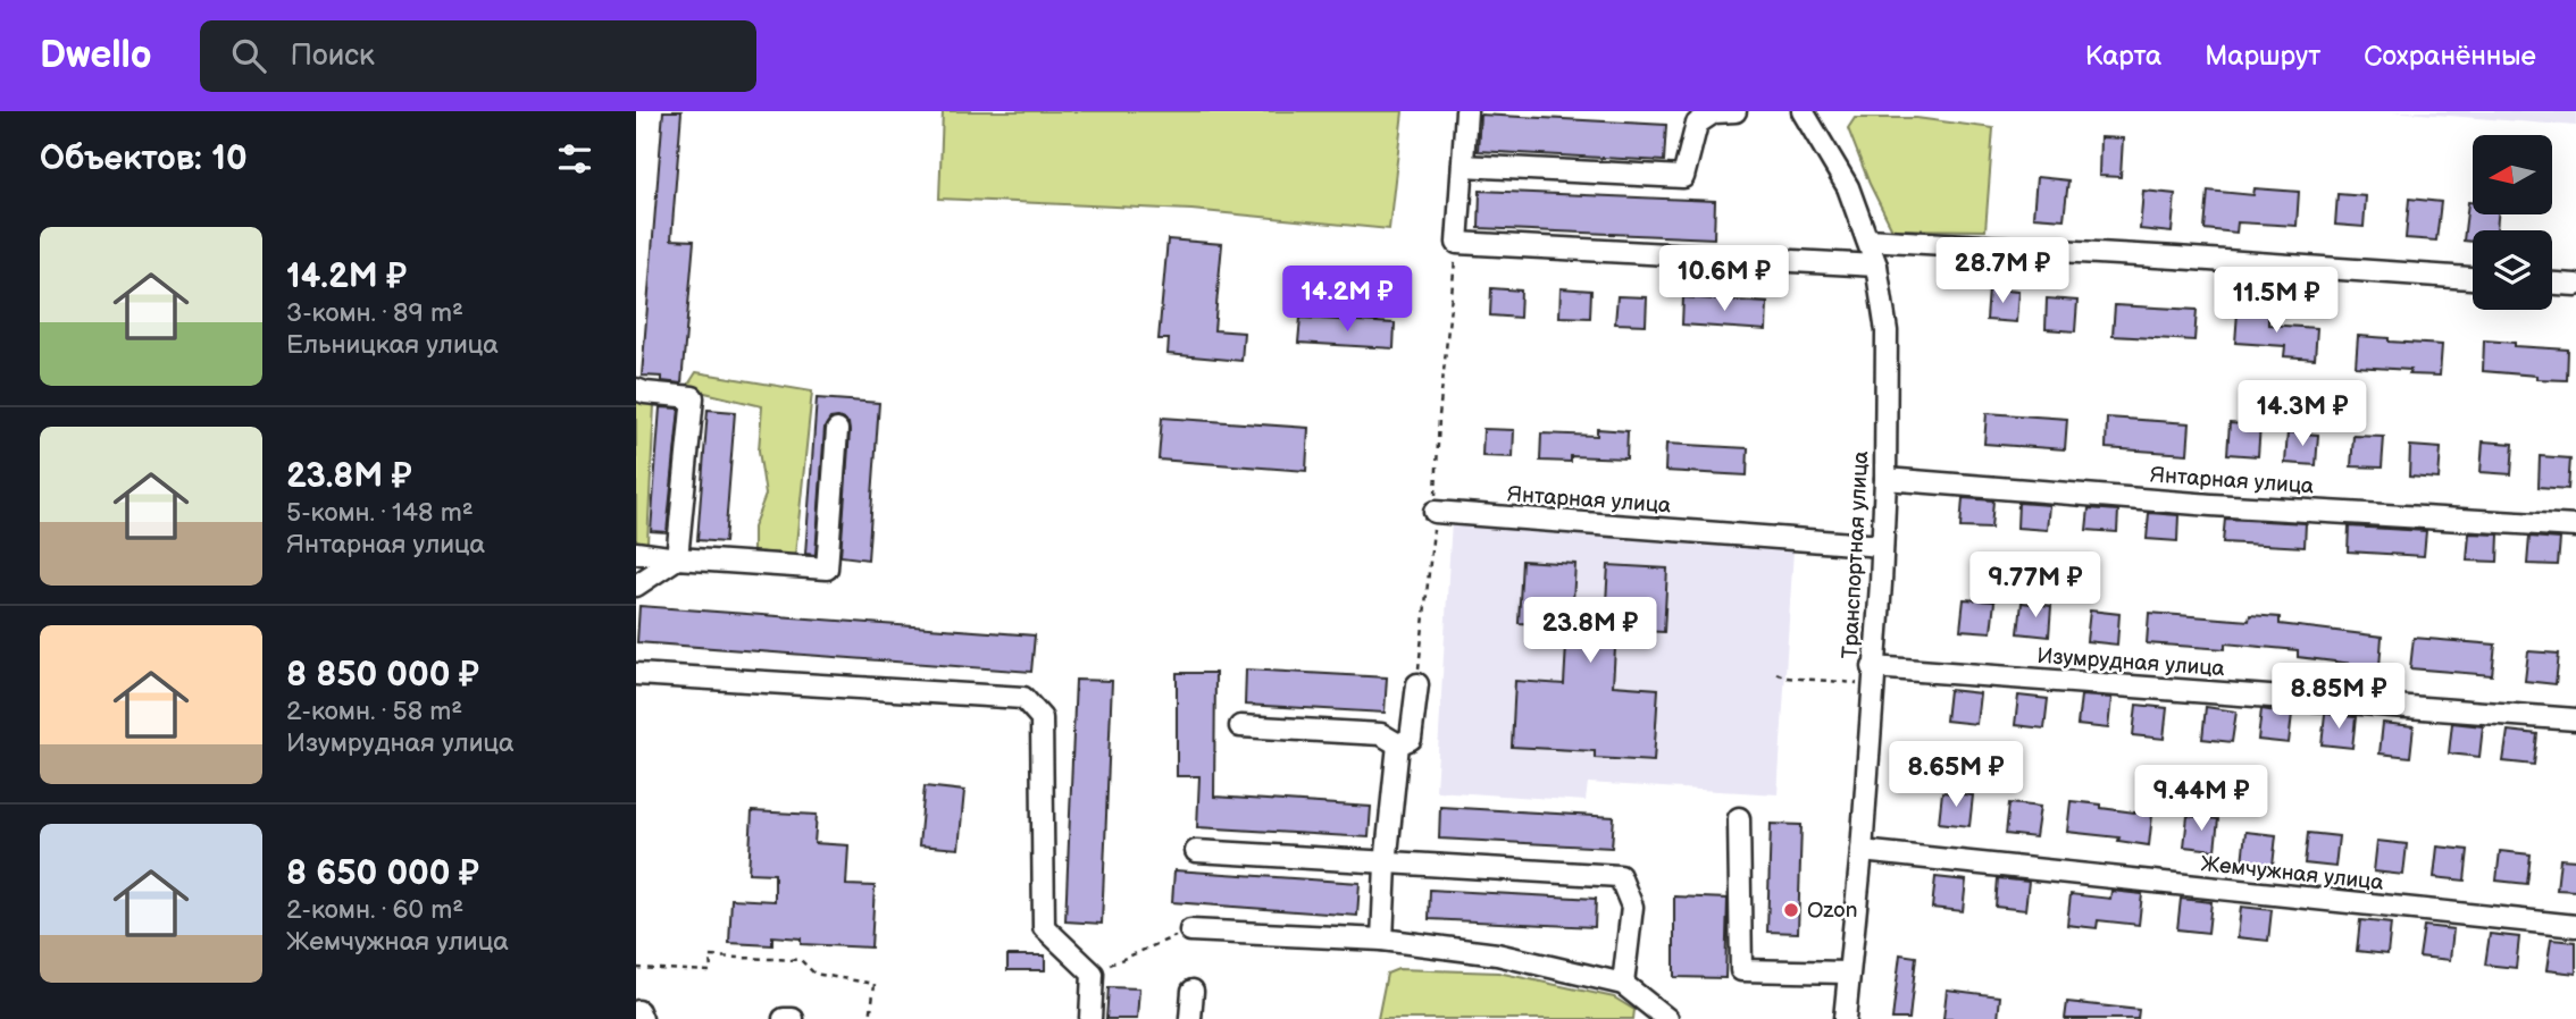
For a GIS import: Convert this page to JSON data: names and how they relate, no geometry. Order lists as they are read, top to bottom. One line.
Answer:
{"streets":{"street":["Янтарная улица","Транспортная улица","Изумрудная улица","Жемчужная улица"]},"crossings":[["Янтарная улица","Транспортная улица"],["Транспортная улица","Изумрудная улица"],["Транспортная улица","Жемчужная улица"]],"places":["Ozon"],"north":"left","page":{"header":"Dwello","search":"Поиск","nav":["Карта","Маршрут","Сохранённые"],"heading":"Объектов: 10","list":[{"name":"14.2M ₽","note":"3-комн. · 89 m² · Ельницкая улица"},{"name":"23.8M ₽","note":"5-комн. · 148 m² · Янтарная улица"},{"name":"8 850 000 ₽","note":"2-комн. · 58 m² · Изумрудная улица"},{"name":"8 650 000 ₽","note":"2-комн. · 60 m² · Жемчужная улица"}],"price":["28.7M ₽","10.6M ₽","14.2M ₽","11.5M ₽","14.3M ₽","9.77M ₽","23.8M ₽","8.85M ₽","8.65M ₽","9.44M ₽"]}}
